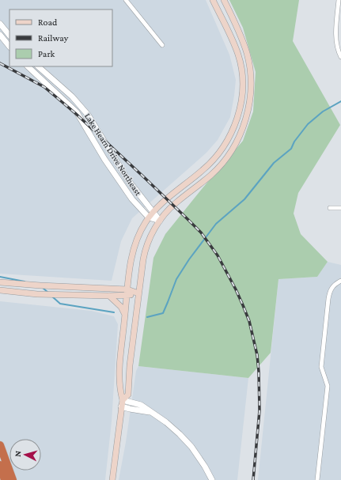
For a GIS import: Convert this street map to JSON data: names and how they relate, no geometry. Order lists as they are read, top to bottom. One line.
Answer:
{"streets":{"street":["Lake Hearn Drive Northeast"]},"legend":["Road","Railway","Park"],"north":"left"}
